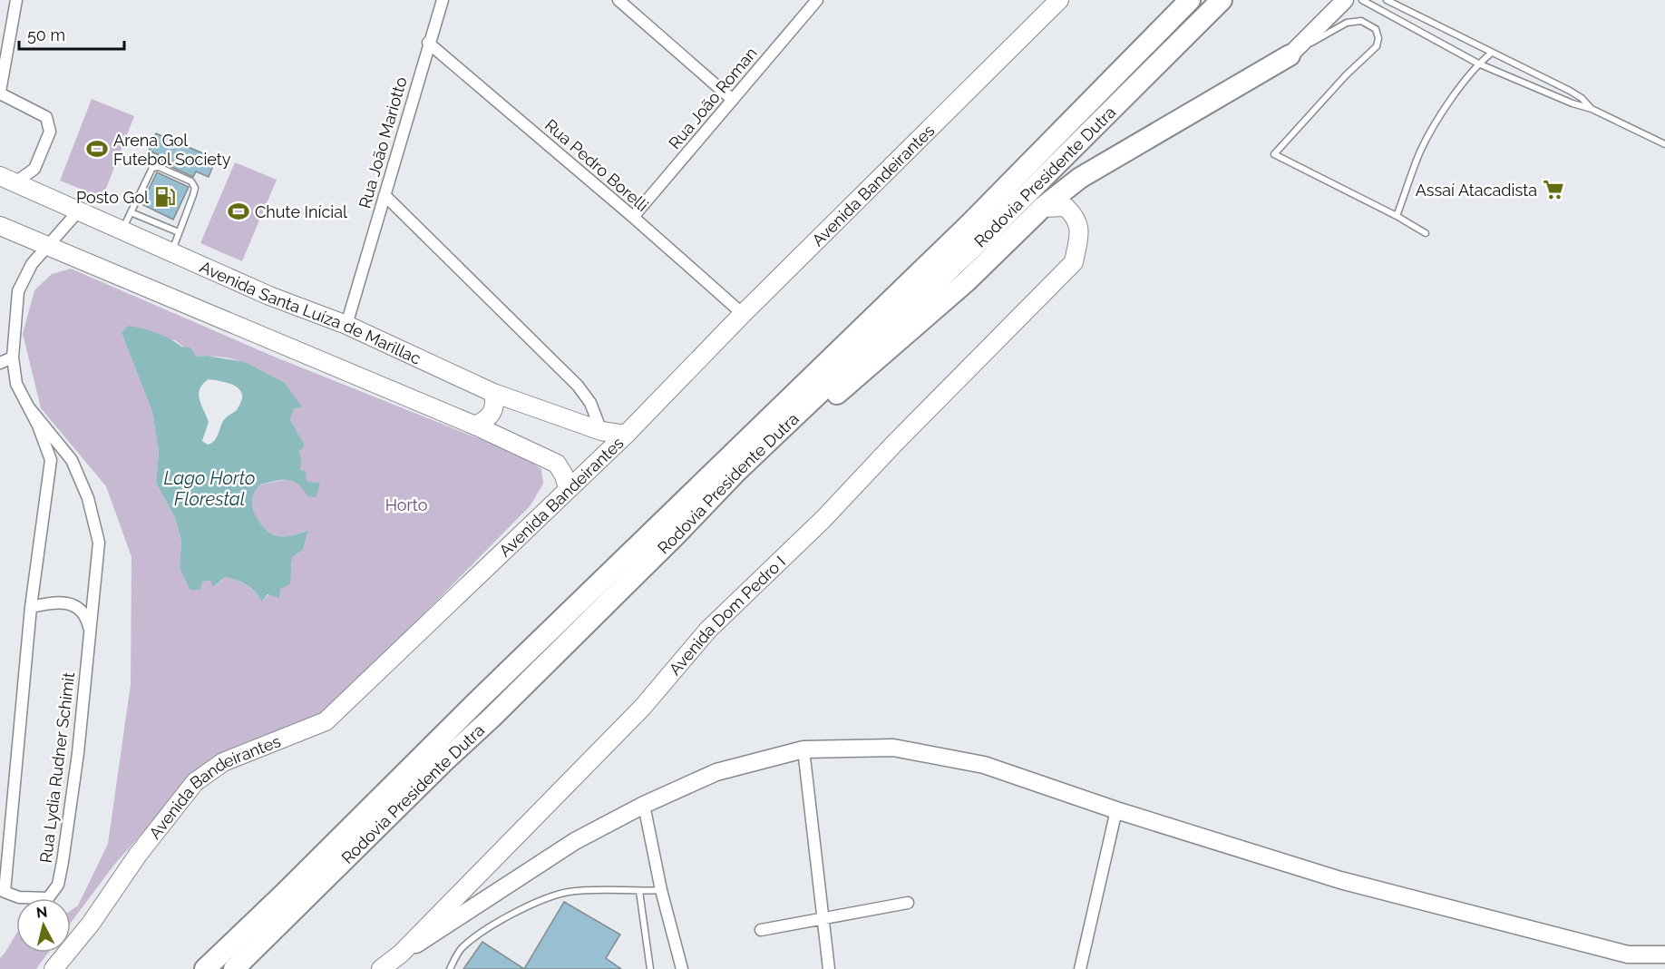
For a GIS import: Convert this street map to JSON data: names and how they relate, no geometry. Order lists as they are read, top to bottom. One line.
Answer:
{"streets":{"highway":["Rodovia Presidente Dutra"],"main road":["Avenida Bandeirantes","Avenida Santa Luíza de Marillac","Avenida Dom Pedro I"],"street":["Rua João Roman","Rua João Mariotto","Rua Pedro Borelli","Rua Lydia Rudner Schimit"]},"crossings":[["Rua João Roman","Rua Pedro Borelli"],["Rua João Mariotto","Rua Pedro Borelli"],["Rua João Mariotto","Avenida Santa Luíza de Marillac"],["Rua Pedro Borelli","Avenida Bandeirantes"],["Avenida Bandeirantes","Avenida Santa Luíza de Marillac"]],"water":["Lago Horto Florestal"],"parks":["Horto"],"places":{"sports":["Arena Gol Futebol Society","Chute Inícial"],"supermarket":["Assaí Atacadista"],"fuel station":["Posto Gol"]},"scale_bar":"50 m","north":"top"}
